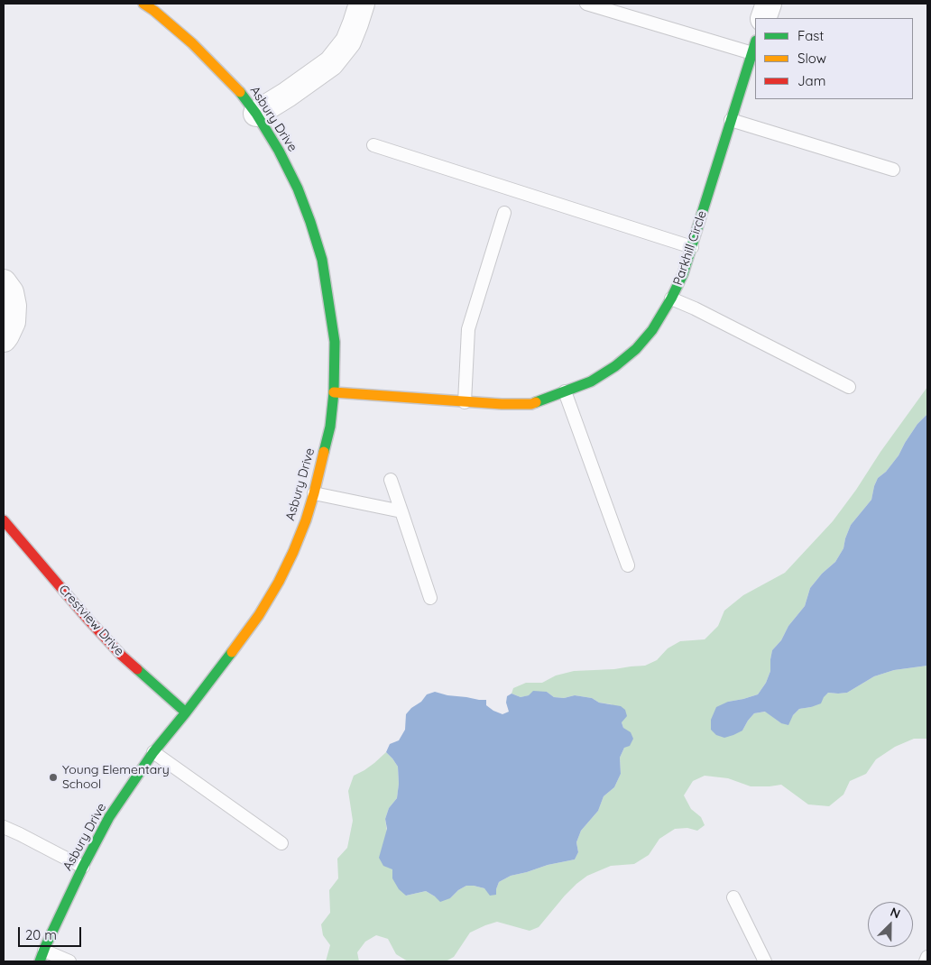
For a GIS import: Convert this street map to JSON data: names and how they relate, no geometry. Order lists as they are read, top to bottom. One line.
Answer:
{"streets":{"street":["Asbury Drive","Parkhill Circle","Crestview Drive"]},"crossings":[["Asbury Drive","Parkhill Circle"],["Asbury Drive","Crestview Drive"]],"places":["Young Elementary School"],"legend":["Fast","Slow","Jam"],"scale_bar":"20 m","north":"top right"}
